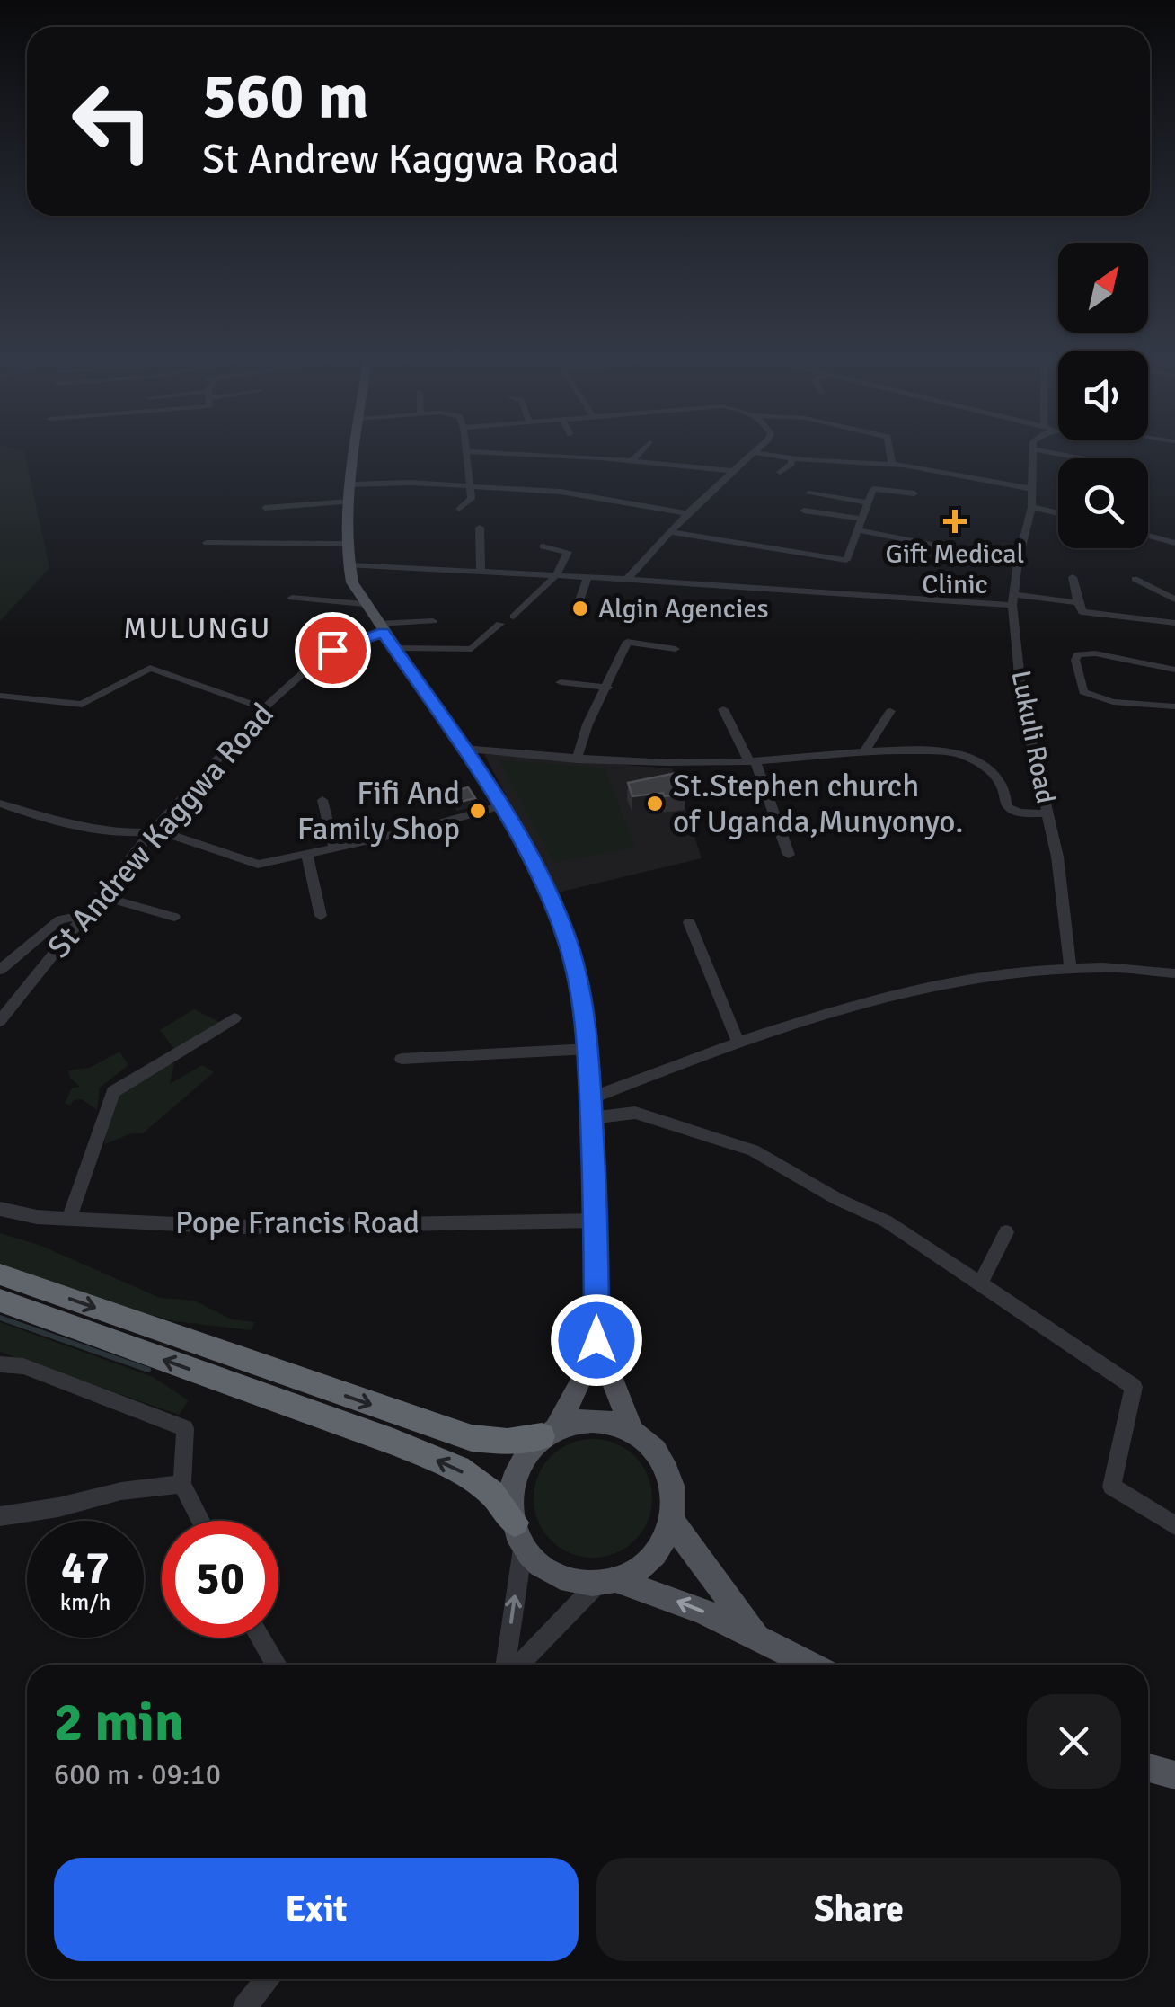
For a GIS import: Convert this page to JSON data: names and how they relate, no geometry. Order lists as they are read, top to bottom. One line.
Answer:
{"streets":{"street":["Lukuli Road","St Andrew Kaggwa Road","Pope Francis Road"]},"districts":["MULUNGU"],"places":{"health":["Gift Medical Clinic"],"other":["Algin Agencies","St.Stephen church of Uganda,Munyonyo.","Fifi And Family Shop"]},"north":"top right","page":{"turn":["560 m","St Andrew Kaggwa Road"],"speed":"47 km/h","limit":"50","heading":["2 min","600 m · 09:10"],"buttons":["Exit","Share"]}}
